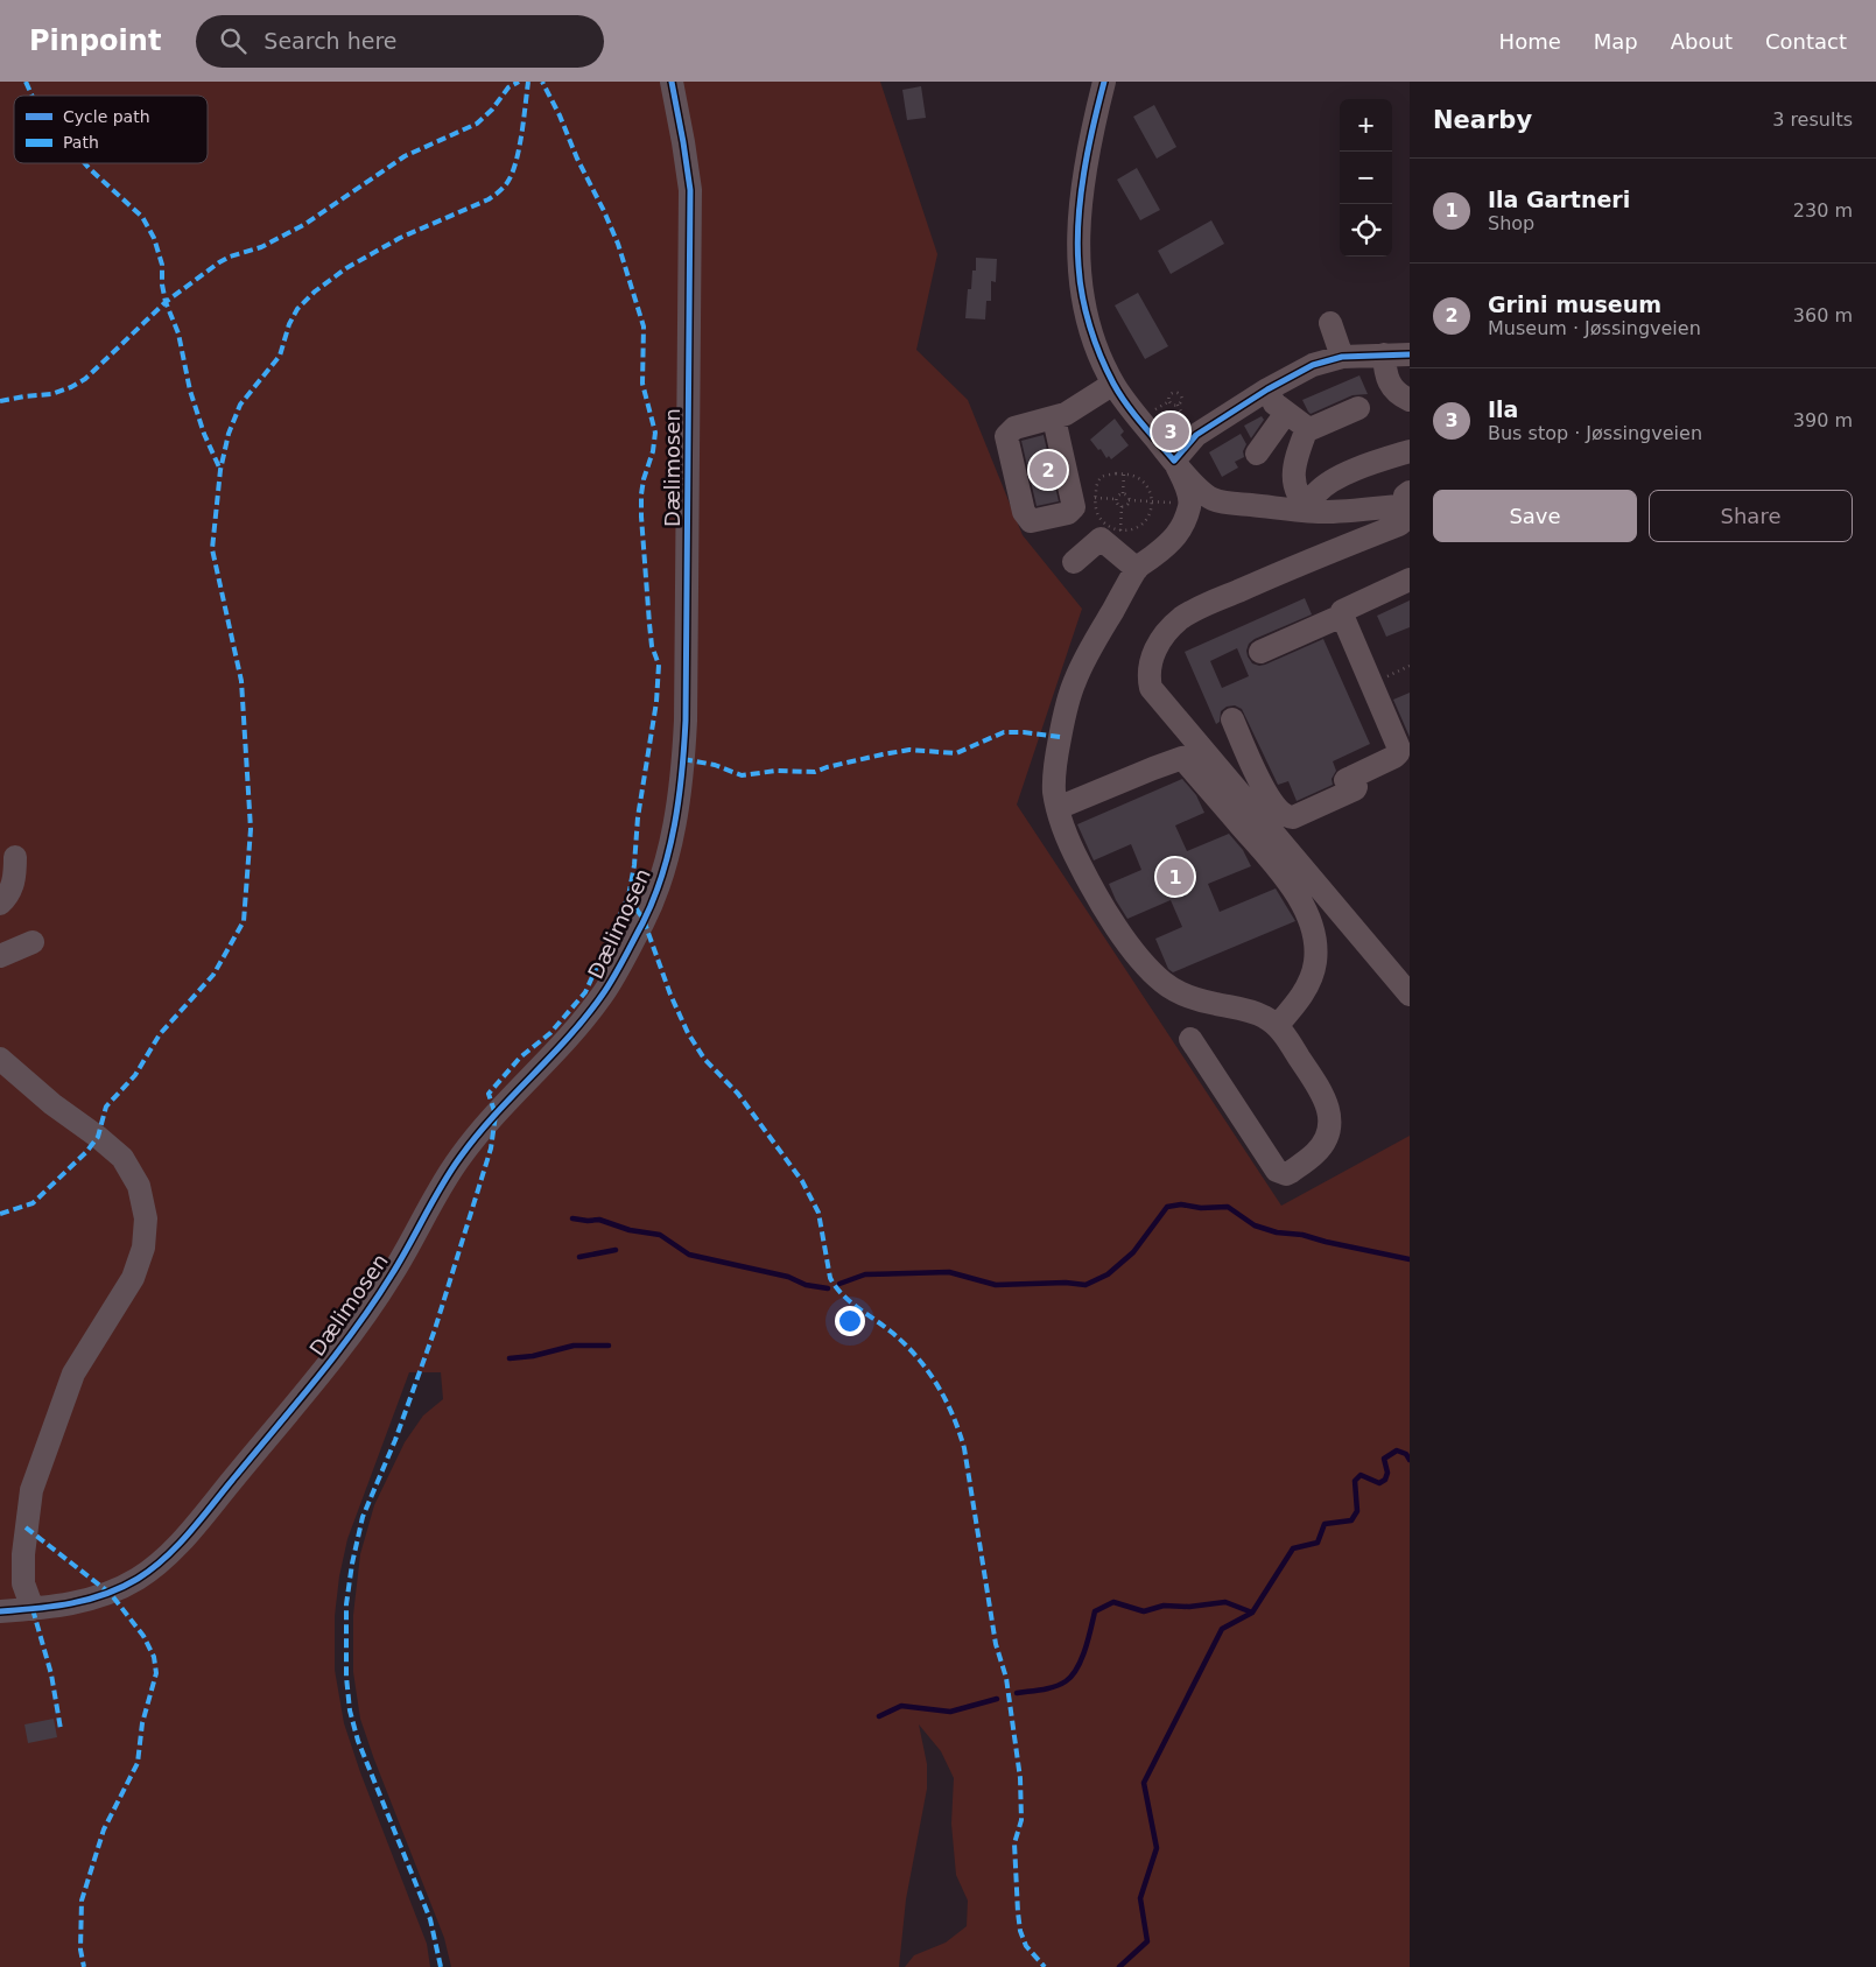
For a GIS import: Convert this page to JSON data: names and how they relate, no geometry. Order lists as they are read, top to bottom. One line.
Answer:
{"streets":{"street":["Dælimosen"]},"legend":["Cycle path","Path"],"page":{"header":"Pinpoint","search":"Search here","nav":["Home","Map","About","Contact"],"heading":["Nearby","3 results"],"map_buttons":["+","−"],"list":[{"mark":"1","name":"Ila Gartneri","note":"Shop","value":"230 m"},{"mark":"2","name":"Grini museum","note":"Museum · Jøssingveien","value":"360 m"},{"mark":"3","name":"Ila","note":"Bus stop · Jøssingveien","value":"390 m"}],"pins":["3","2","1"],"buttons":["Save","Share"]}}
